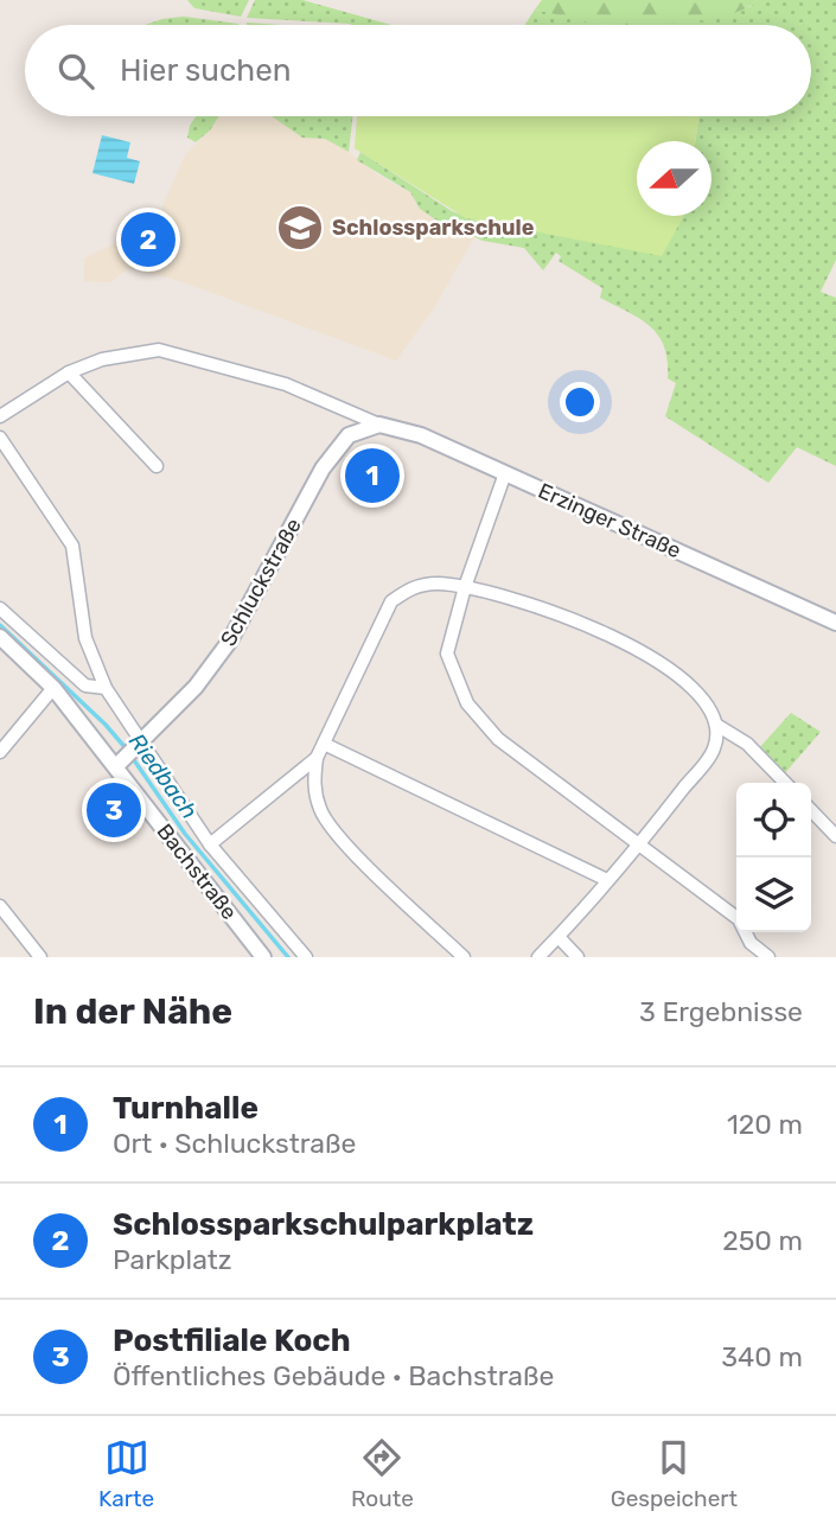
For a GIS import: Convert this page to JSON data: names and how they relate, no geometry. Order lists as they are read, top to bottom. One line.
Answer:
{"streets":{"street":["Erzinger Straße","Schluckstraße","Bachstraße"]},"crossings":[["Erzinger Straße","Schluckstraße"],["Schluckstraße","Bachstraße"]],"water":["Riedbach"],"places":{"school or university":["Schlossparkschule"]},"north":"left","page":{"search":"Hier suchen","pins":["2","1","3"],"heading":["In der Nähe","3 Ergebnisse"],"list":[{"mark":"1","name":"Turnhalle","note":"Ort · Schluckstraße","value":"120 m"},{"mark":"2","name":"Schlossparkschulparkplatz","note":"Parkplatz","value":"250 m"},{"mark":"3","name":"Postfiliale Koch","note":"Öffentliches Gebäude · Bachstraße","value":"340 m"}],"nav":["Karte","Route","Gespeichert"]}}
